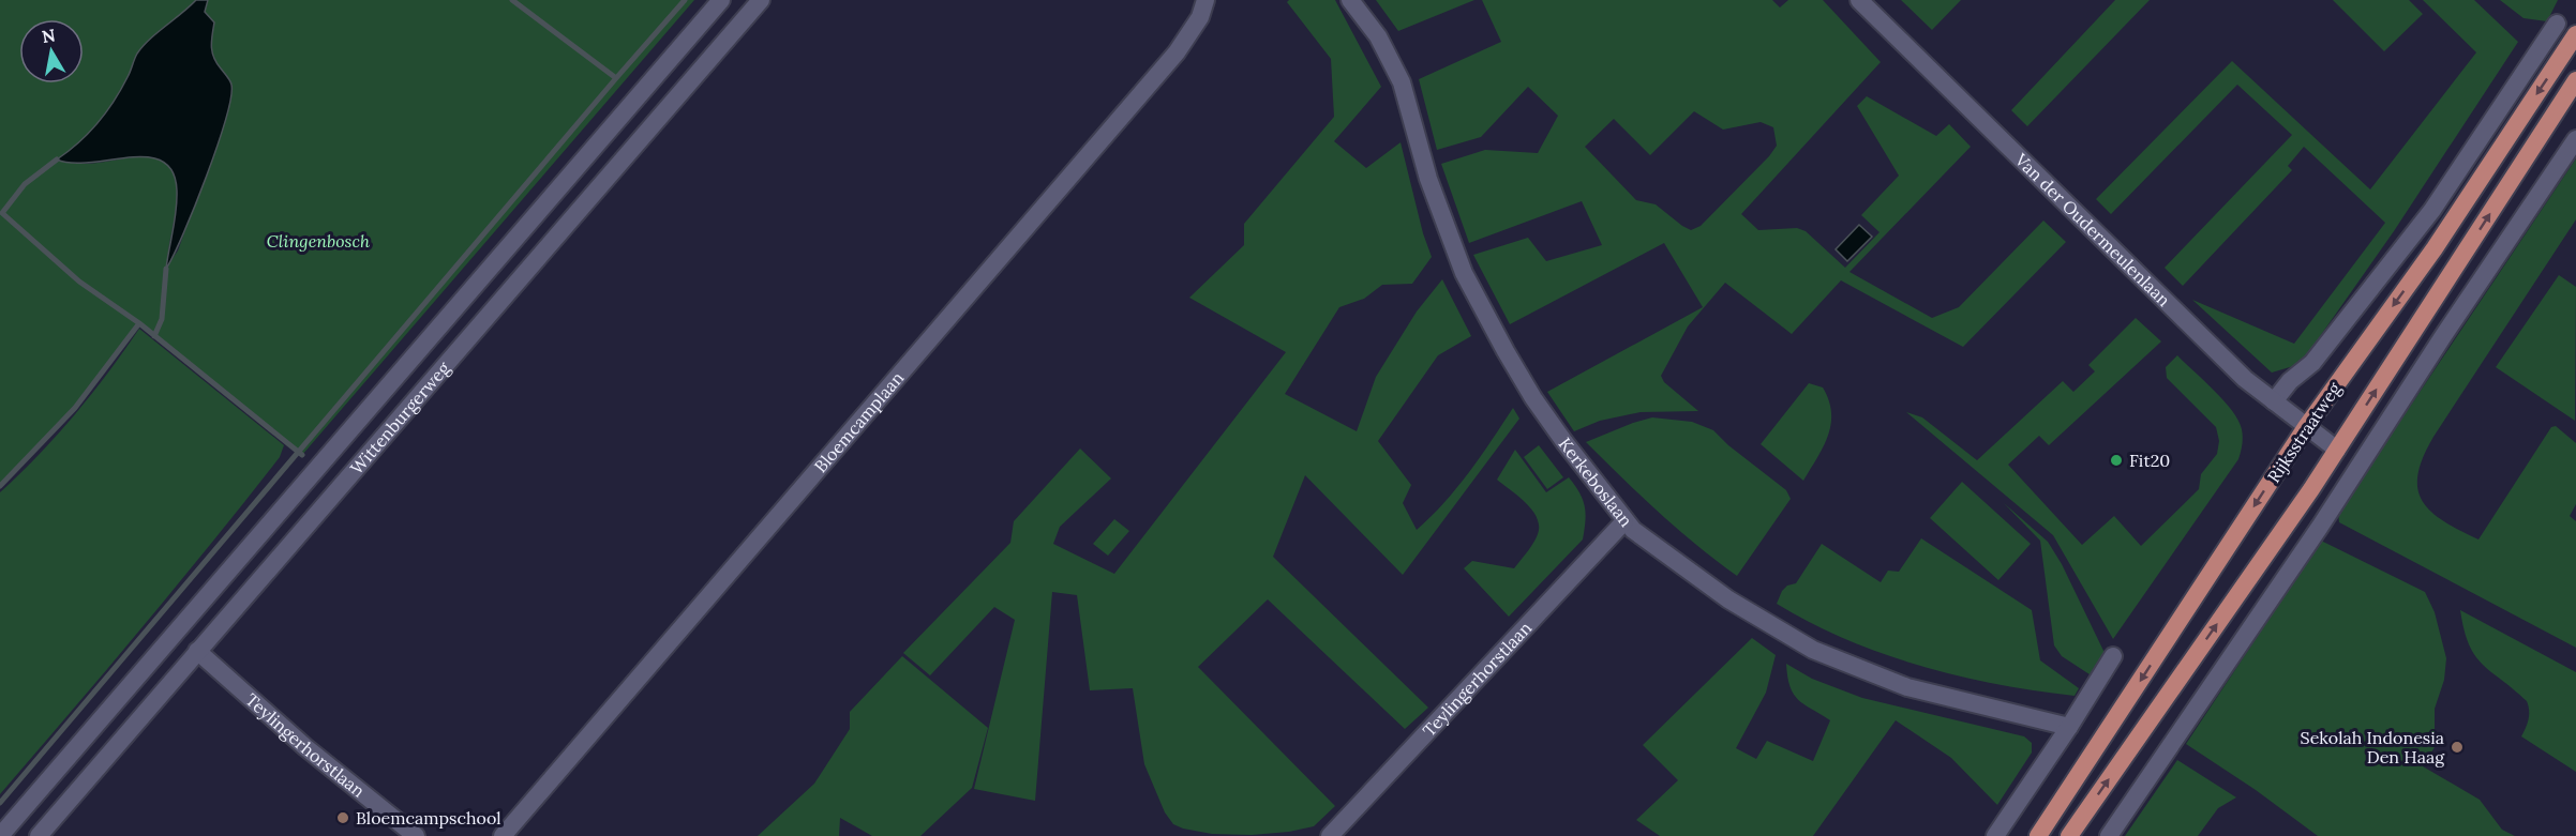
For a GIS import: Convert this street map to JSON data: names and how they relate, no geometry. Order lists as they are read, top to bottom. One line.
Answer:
{"streets":{"main road":["Rijksstraatweg"],"street":["Van der Oudermeulenlaan","Wittenburgerweg","Bloemcamplaan","Kerkeboslaan","Teylingerhorstlaan"]},"crossings":[["Van der Oudermeulenlaan","Rijksstraatweg"],["Wittenburgerweg","Teylingerhorstlaan"],["Kerkeboslaan","Teylingerhorstlaan"]],"parks":["Clingenbosch"],"places":["Fit20","Sekolah Indonesia Den Haag","Bloemcampschool"],"north":"top"}
